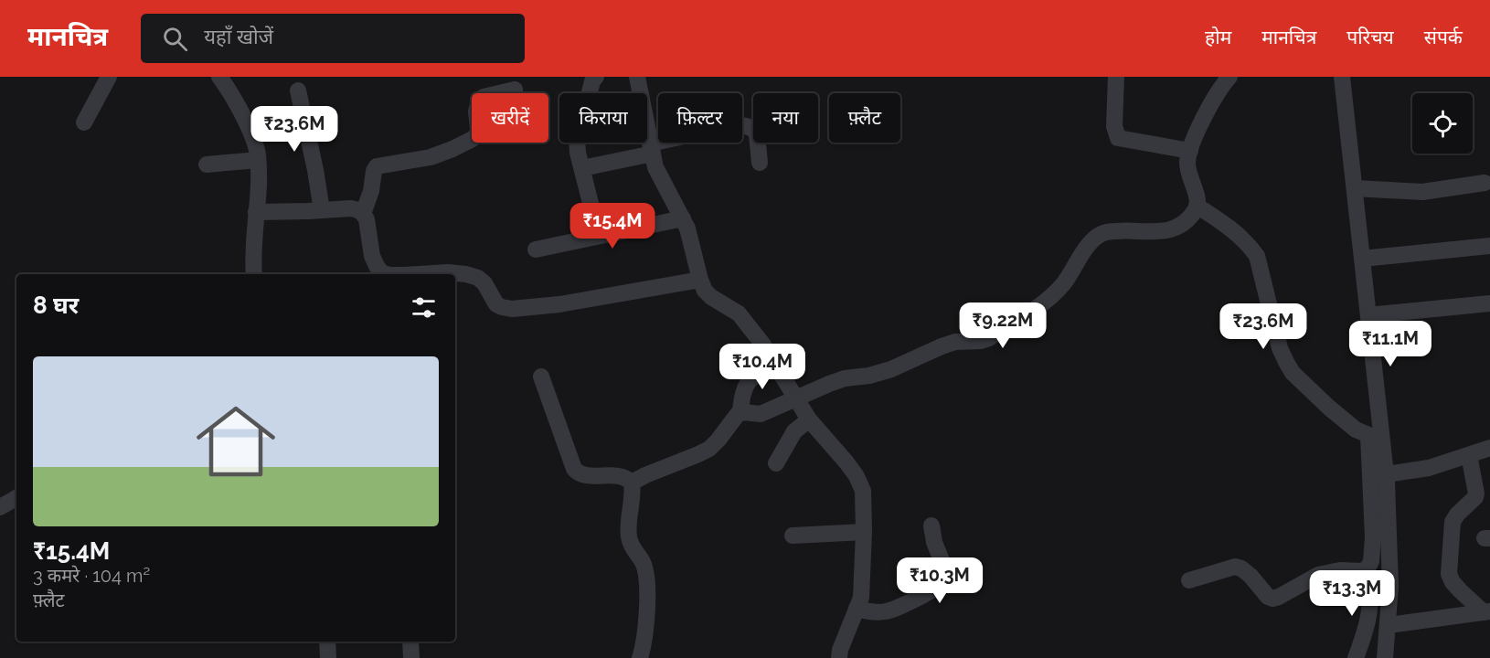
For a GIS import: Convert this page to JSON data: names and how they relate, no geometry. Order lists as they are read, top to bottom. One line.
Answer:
{"page":{"header":"मानचित्र","search":"यहाँ खोजें","nav":["होम","मानचित्र","परिचय","संपर्क"],"chip":["खरीदें","किराया","फ़िल्टर","नया","फ़्लैट"],"price":["₹23.6M","₹15.4M","₹9.22M","₹23.6M","₹11.1M","₹10.4M","₹10.3M","₹13.3M"],"heading":"8 घर","list":[{"name":"₹15.4M","note":"3 कमरे · 104 m² · फ़्लैट"}]}}
